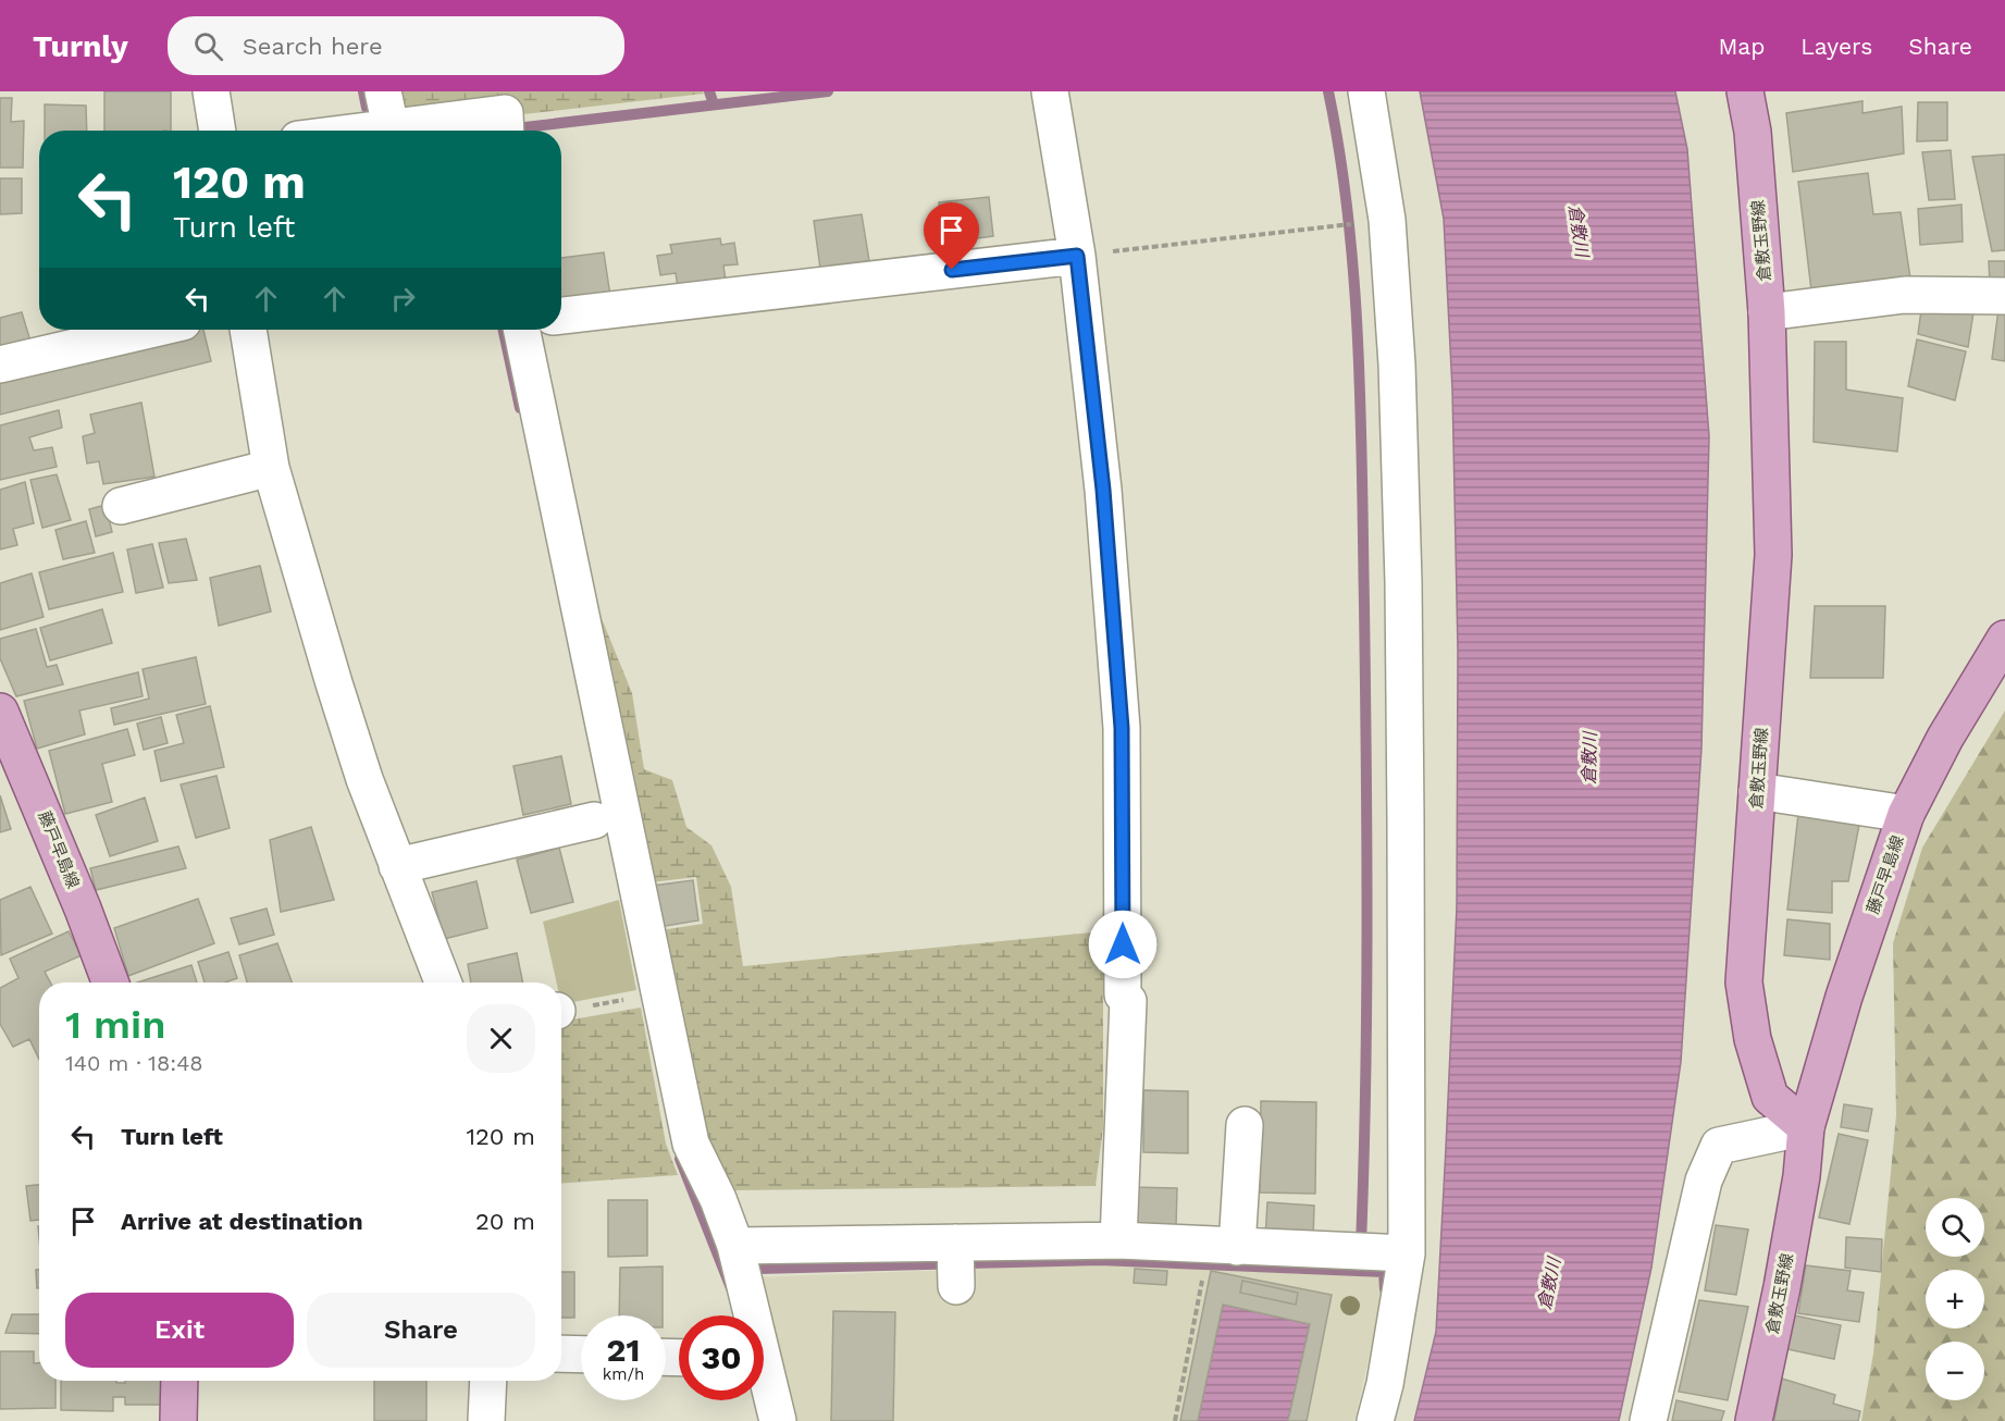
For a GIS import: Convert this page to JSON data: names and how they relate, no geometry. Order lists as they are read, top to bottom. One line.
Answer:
{"streets":{"main road":["倉敷玉野線","藤戸早島線"]},"crossings":[["倉敷玉野線","藤戸早島線"]],"water":["倉敷川"],"page":{"header":"Turnly","search":"Search here","nav":["Map","Layers","Share"],"turn":["120 m","Turn left"],"heading":["1 min","140 m · 18:48"],"list":[{"name":"Turn left","value":"120 m"},{"name":"Arrive at destination","value":"20 m"}],"map_buttons":["+","−"],"buttons":["Exit","Share"],"speed":"21 km/h","limit":"30"}}
